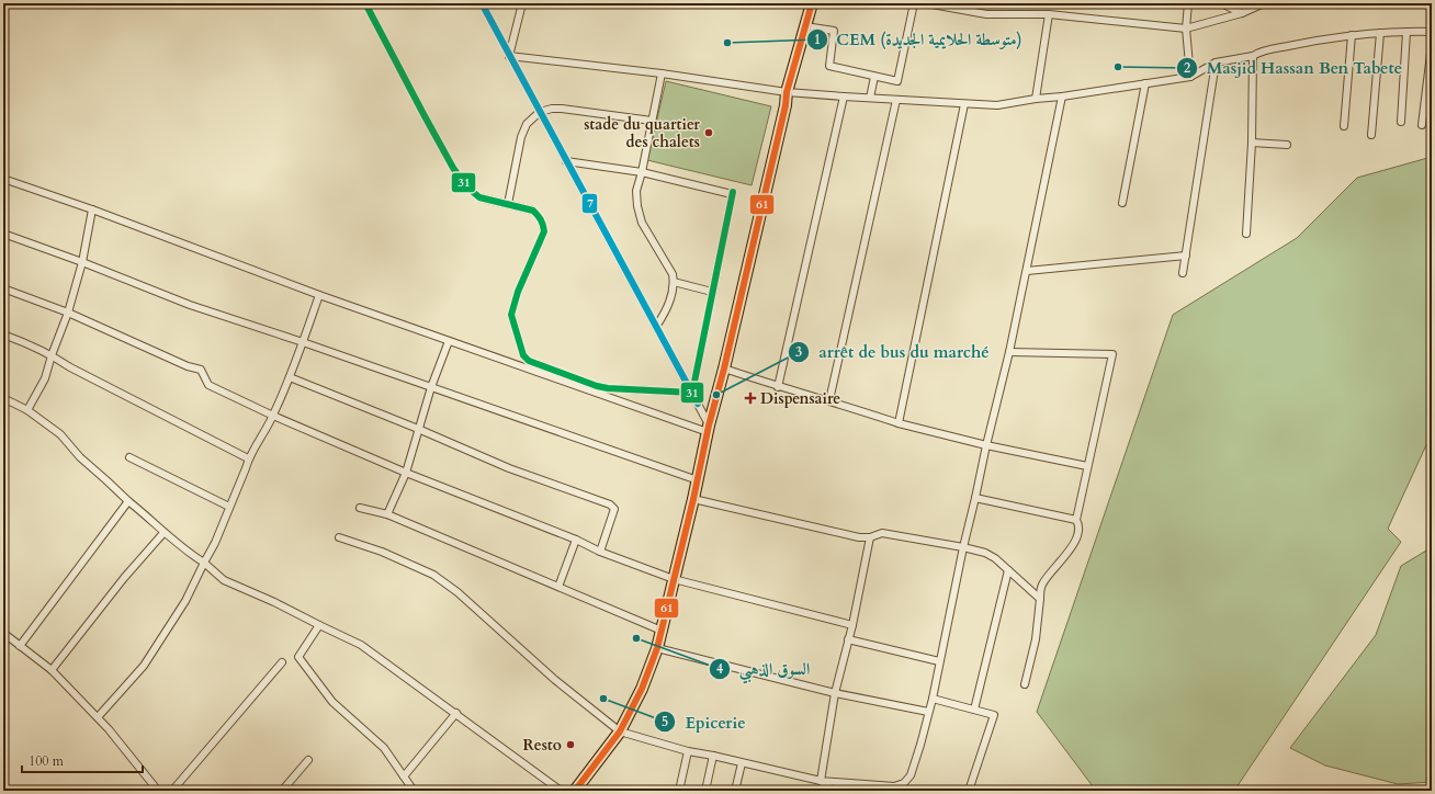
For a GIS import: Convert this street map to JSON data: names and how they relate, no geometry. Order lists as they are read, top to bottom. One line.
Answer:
{"places":{"other":["CEM (متوسطة الحلايمية الجديدة)","Masjid Hassan Ben Tabete","stade du quartier des chalets","arrêt de bus du marché","السوق الذهبي","Epicerie","Resto"],"health":["Dispensaire"]},"lines":["transit line 31","transit line 7","transit line 61"],"scale_bar":"100 m"}
